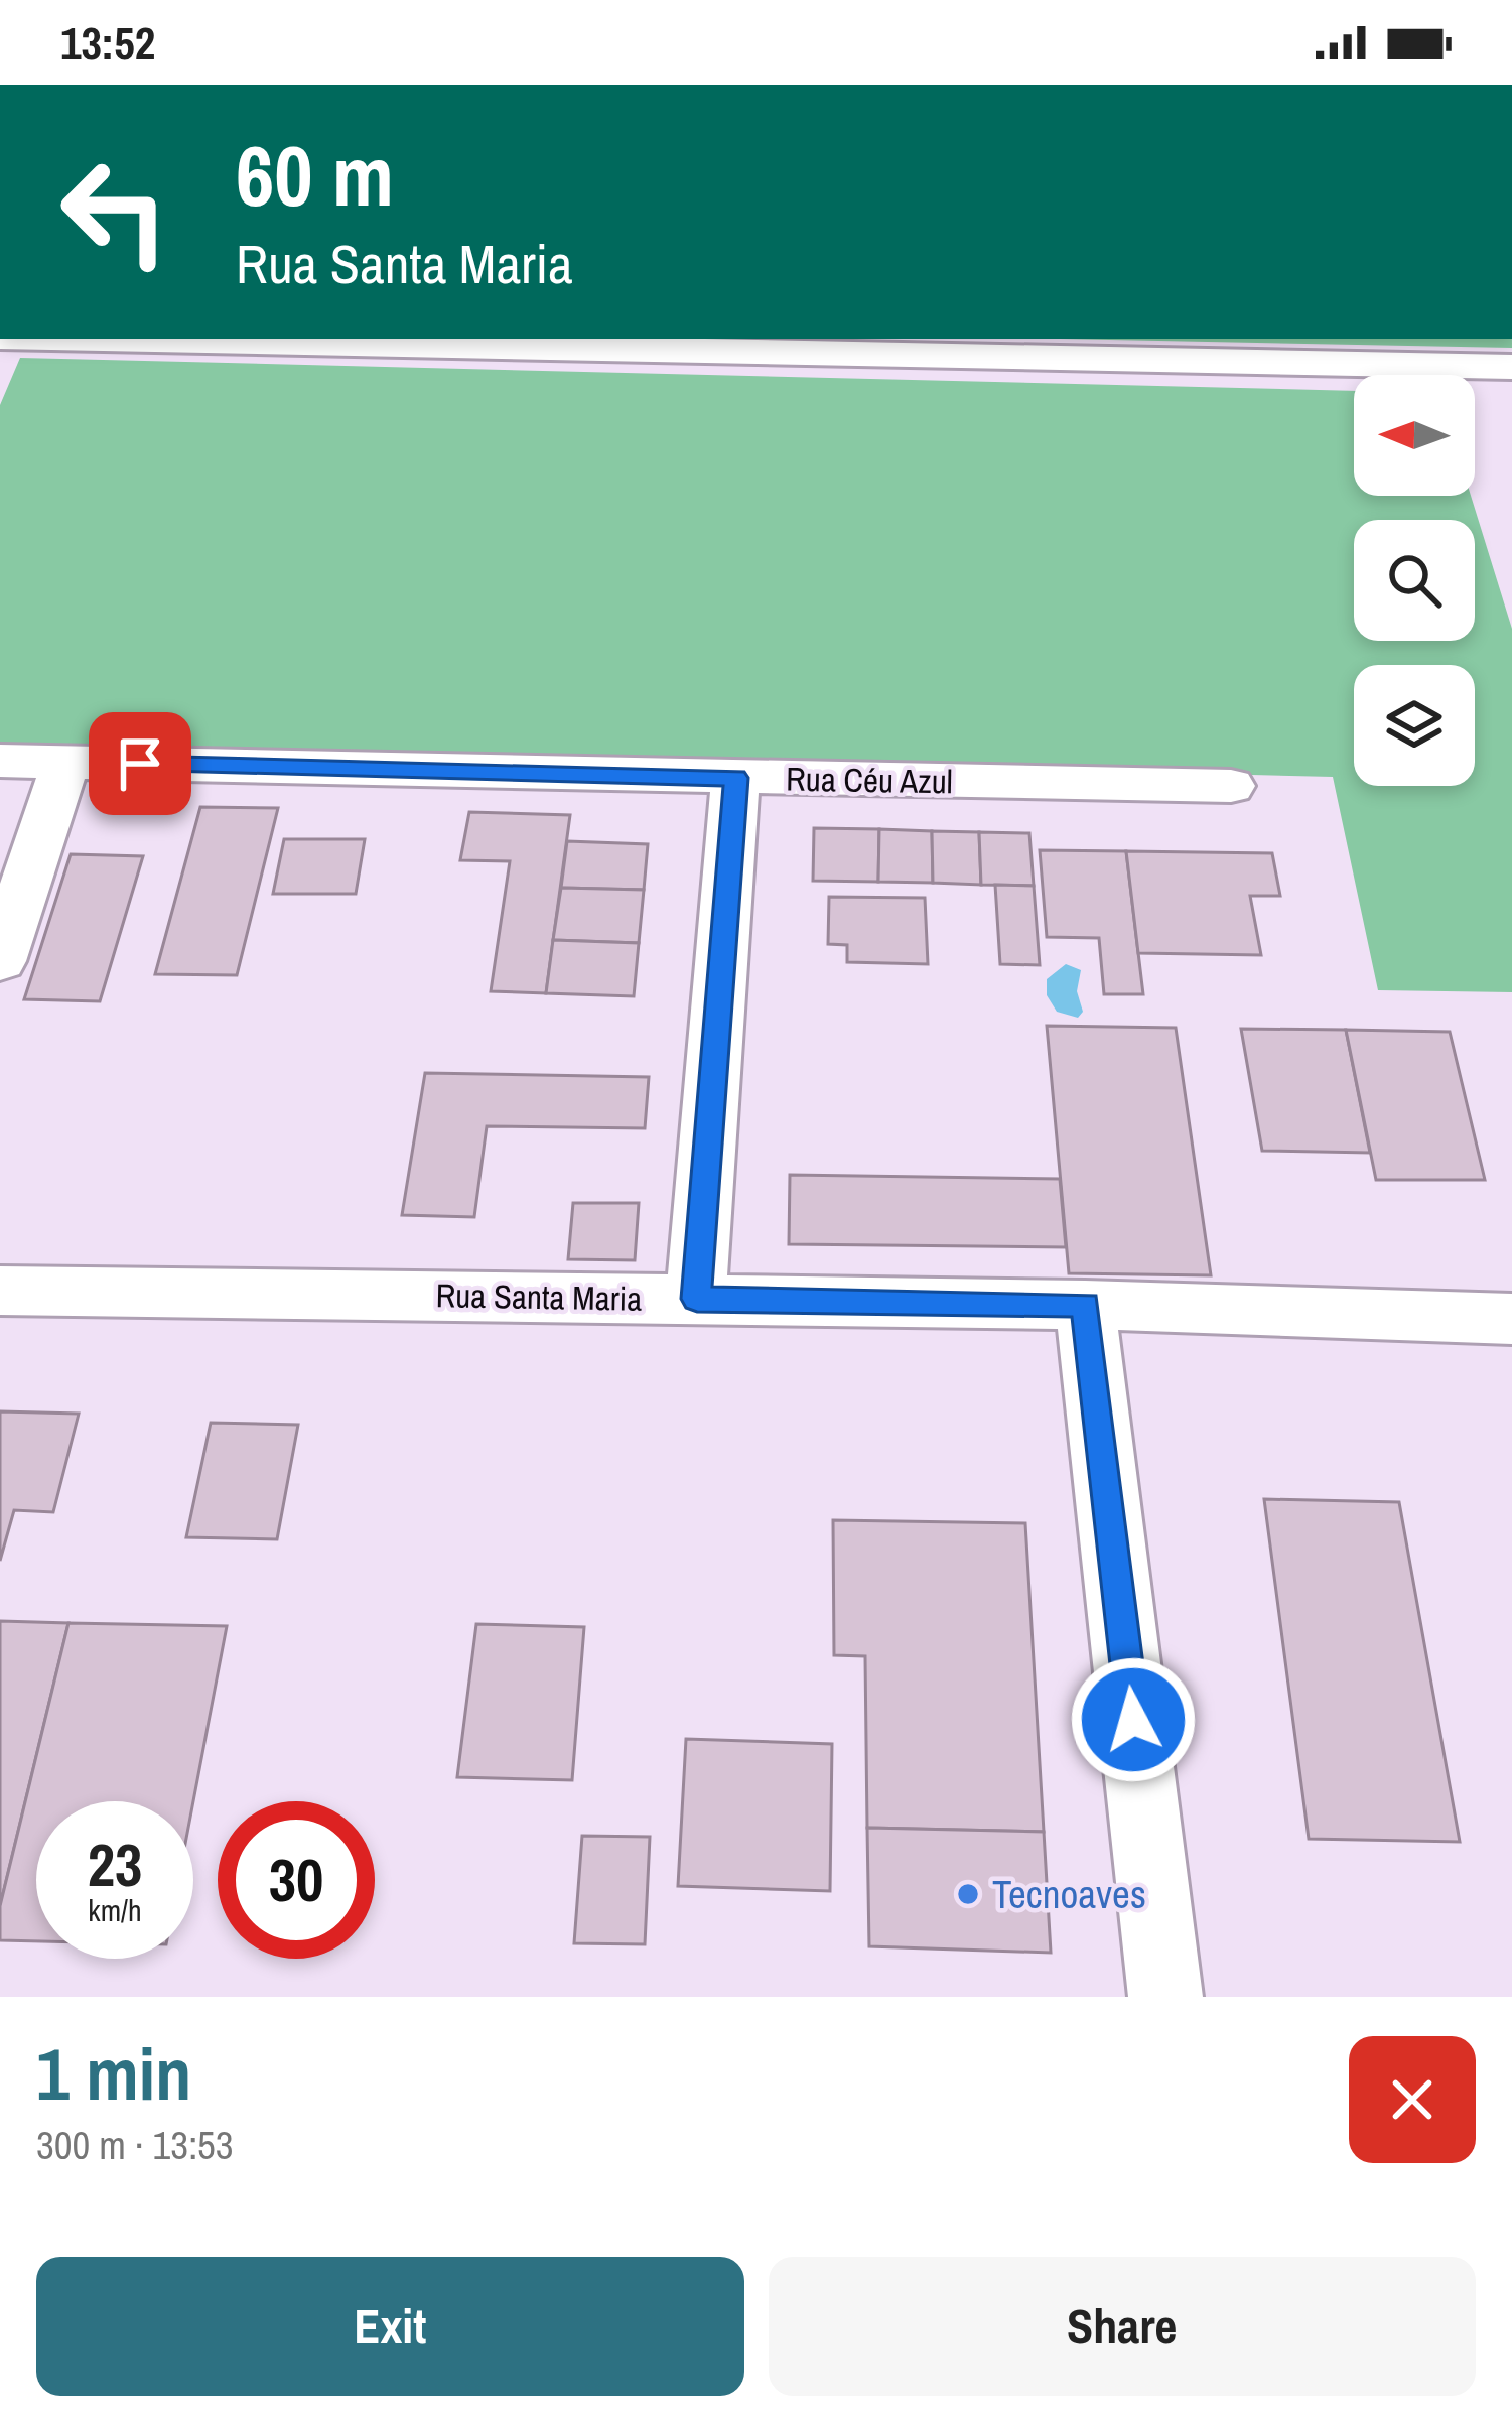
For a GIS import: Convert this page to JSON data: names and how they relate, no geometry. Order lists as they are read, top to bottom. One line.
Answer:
{"streets":{"street":["Rua Céu Azul","Rua Santa Maria"]},"places":["Tecnoaves"],"north":"left","page":{"status":"13:52","turn":["60 m","Rua Santa Maria"],"speed":"23 km/h","limit":"30","heading":["1 min","300 m · 13:53"],"buttons":["Exit","Share"]}}
